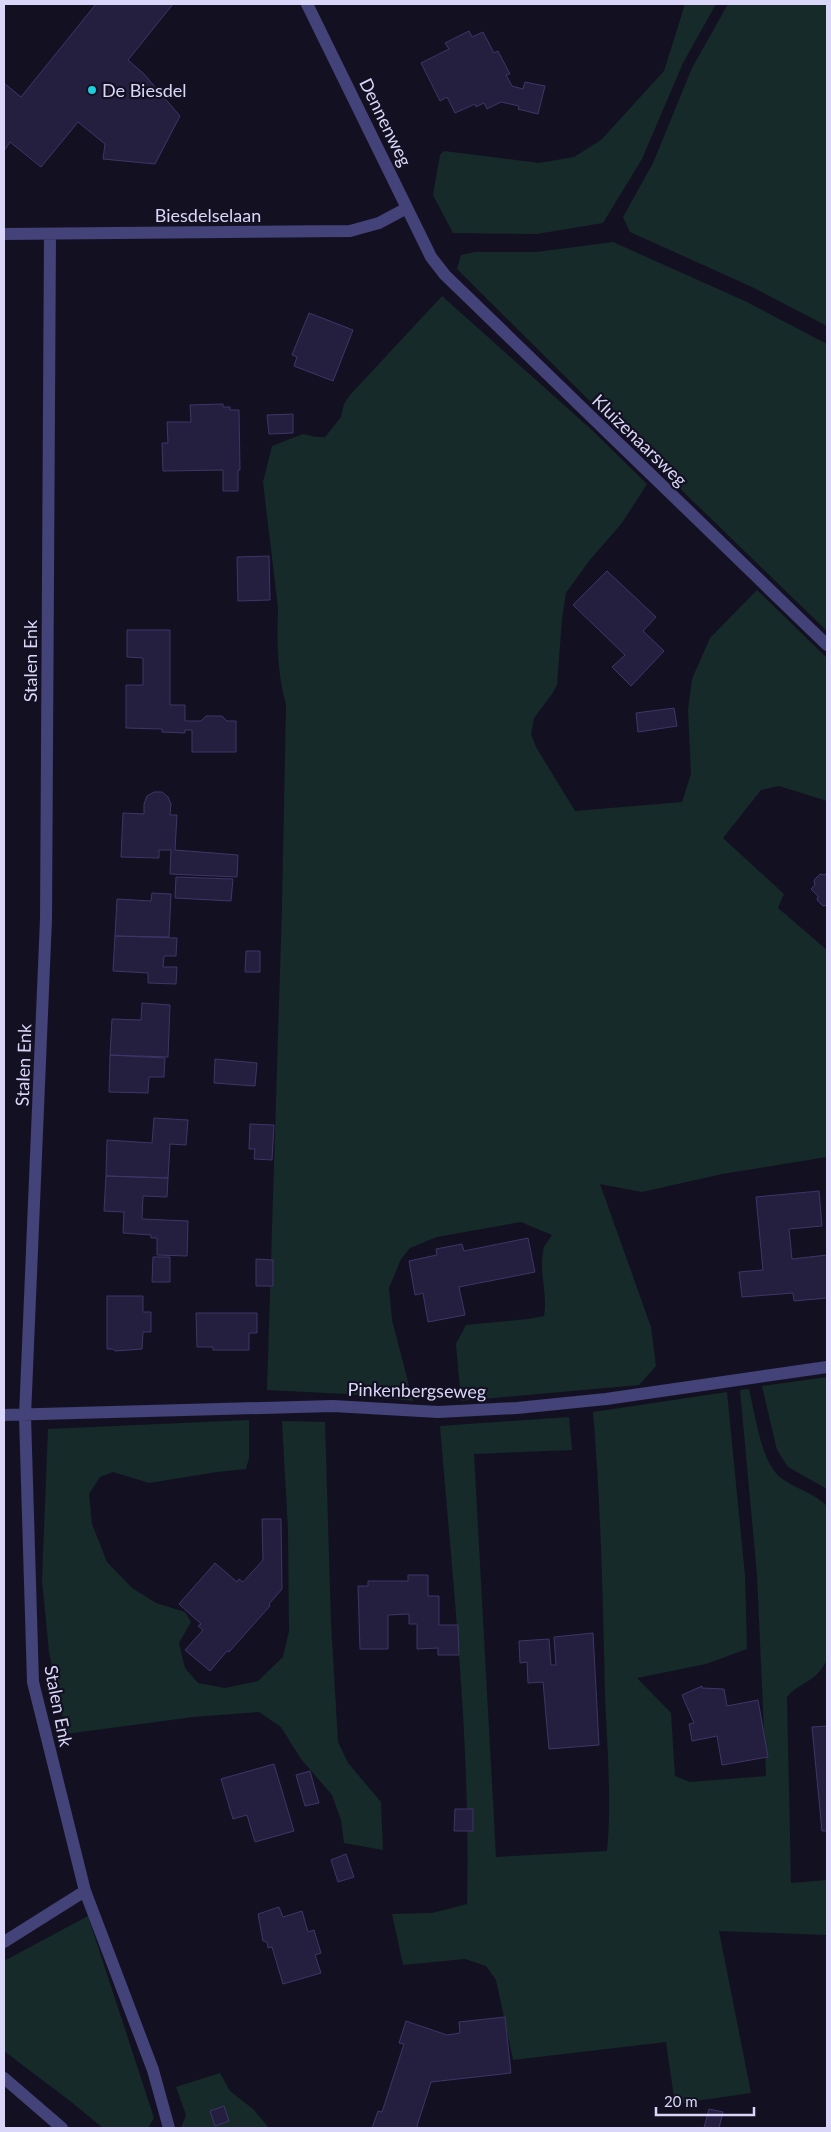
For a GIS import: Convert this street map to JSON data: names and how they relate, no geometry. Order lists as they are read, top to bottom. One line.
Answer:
{"streets":{"street":["Dennenweg","Biesdelselaan","Kluizenaarsweg","Stalen Enk","Pinkenbergseweg"]},"crossings":[["Dennenweg","Biesdelselaan"],["Dennenweg","Kluizenaarsweg"],["Biesdelselaan","Stalen Enk"],["Stalen Enk","Pinkenbergseweg"]],"places":["De Biesdel"],"scale_bar":"20 m"}
